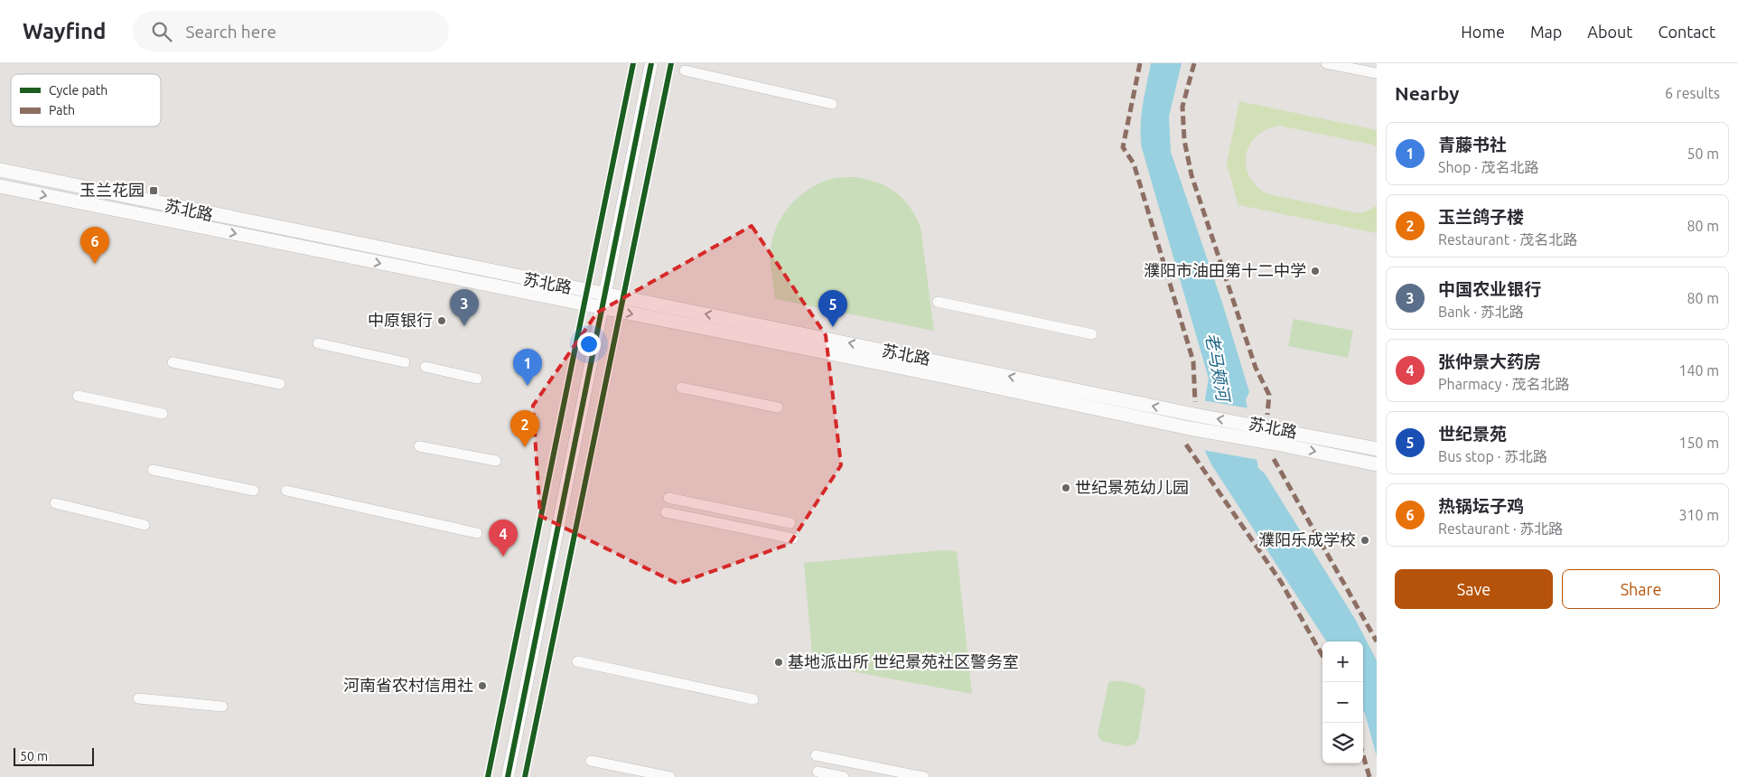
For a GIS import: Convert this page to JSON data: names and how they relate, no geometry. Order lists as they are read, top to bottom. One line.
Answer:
{"streets":{"main road":["苏北路"]},"water":["老马颊河"],"places":{"transit":["玉兰花园"],"other":["濮阳市油田第十二中学","中原银行","世纪景苑幼儿园","濮阳乐成学校","基地派出所 世纪景苑社区警务室","河南省农村信用社"]},"legend":["Cycle path","Path"],"scale_bar":"50 m","page":{"header":"Wayfind","search":"Search here","nav":["Home","Map","About","Contact"],"heading":["Nearby","6 results"],"list":[{"mark":"1","name":"青藤书社","note":"Shop · 茂名北路","value":"50 m"},{"mark":"2","name":"玉兰鸽子楼","note":"Restaurant · 茂名北路","value":"80 m"},{"mark":"3","name":"中国农业银行","note":"Bank · 苏北路","value":"80 m"},{"mark":"4","name":"张仲景大药房","note":"Pharmacy · 茂名北路","value":"140 m"},{"mark":"5","name":"世纪景苑","note":"Bus stop · 苏北路","value":"150 m"},{"mark":"6","name":"热锅坛子鸡","note":"Restaurant · 苏北路","value":"310 m"}],"pins":["6","3","5","1","2","4"],"buttons":["Save","Share"],"map_buttons":["+","−"],"scale":"50 m"}}
